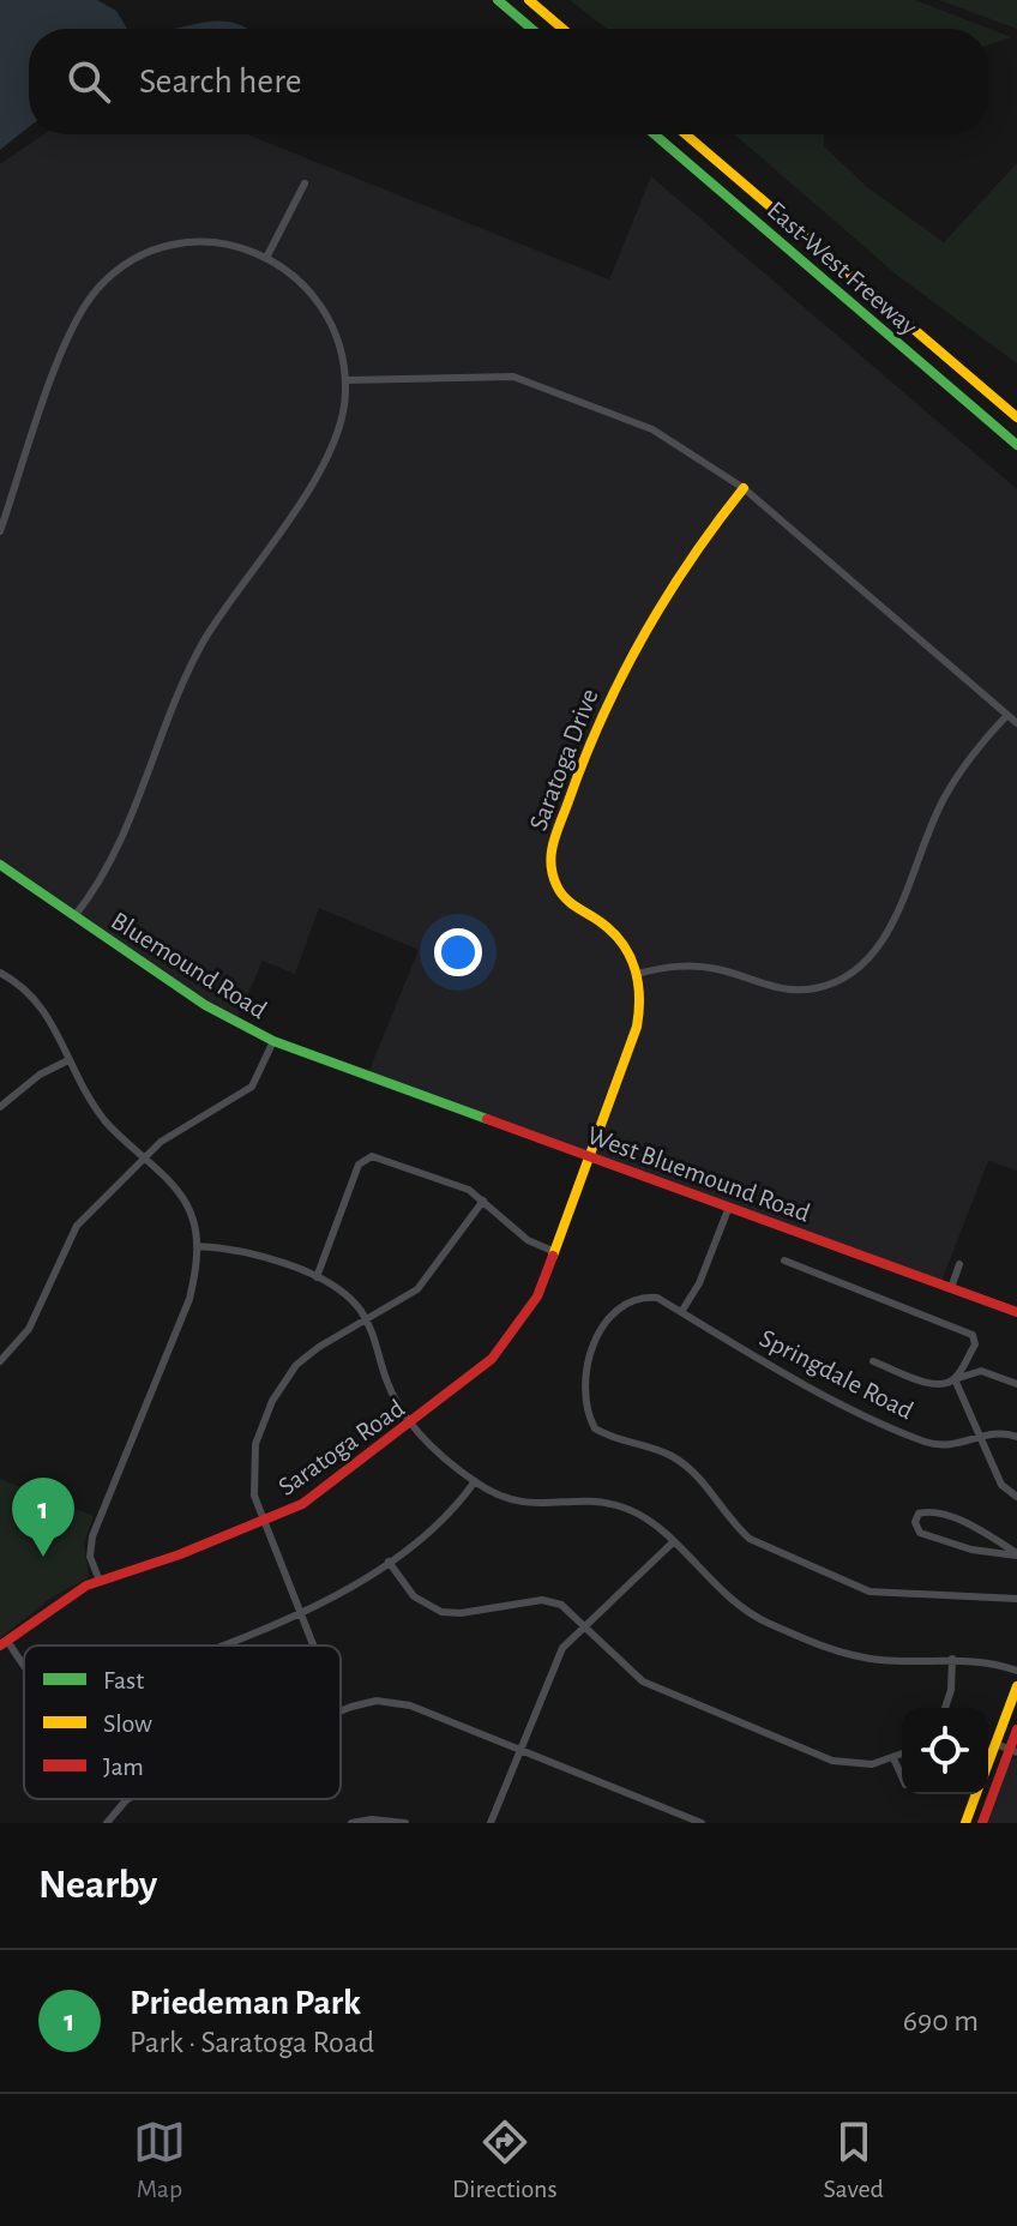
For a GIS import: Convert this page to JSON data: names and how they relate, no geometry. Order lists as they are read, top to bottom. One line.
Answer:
{"streets":{"main road":["East-West Freeway","Saratoga Drive","Bluemound Road","West Bluemound Road","Saratoga Road"],"street":["Springdale Road"]},"crossings":[["Saratoga Drive","West Bluemound Road"],["Saratoga Drive","Saratoga Road"],["Bluemound Road","West Bluemound Road"],["West Bluemound Road","Saratoga Road"]],"legend":["Fast","Slow","Jam"],"page":{"search":"Search here","pins":"1","heading":"Nearby","list":[{"mark":"1","name":"Priedeman Park","note":"Park · Saratoga Road","value":"690 m"}],"nav":["Map","Directions","Saved"]}}
